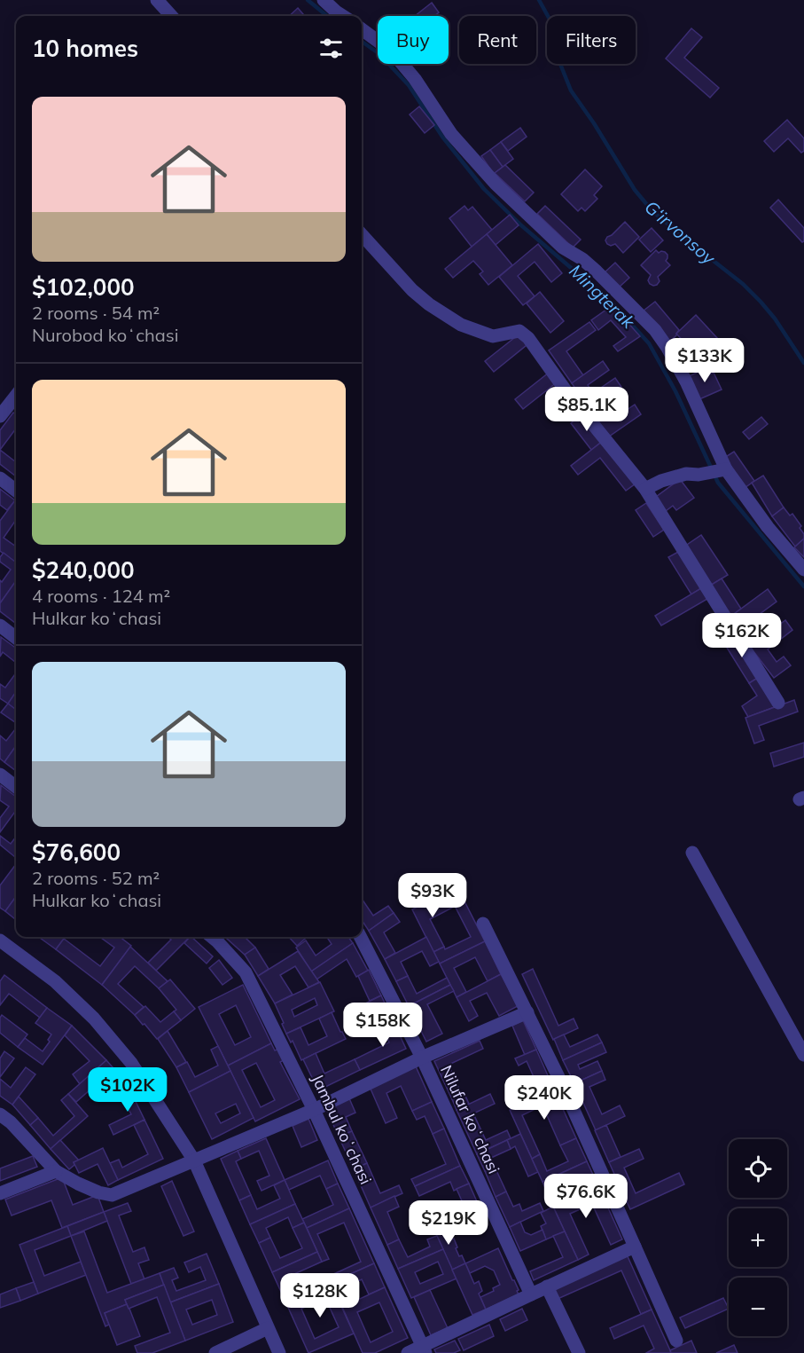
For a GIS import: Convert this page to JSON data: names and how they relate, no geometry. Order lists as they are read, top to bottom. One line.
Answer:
{"streets":{"street":["Nilufar koʻchasi","Jambul koʻchasi"]},"water":["G‘irvonsoy","Mingterak"],"page":{"chip":["Buy","Rent","Filters"],"heading":"10 homes","list":[{"name":"$102,000","note":"2 rooms · 54 m² · Nurobod koʻchasi"},{"name":"$240,000","note":"4 rooms · 124 m² · Hulkar koʻchasi"},{"name":"$76,600","note":"2 rooms · 52 m² · Hulkar koʻchasi"}],"price":["$133K","$85.1K","$162K","$93K","$158K","$102K","$240K","$76.6K","$219K","$128K"],"map_buttons":["+","−"]}}
